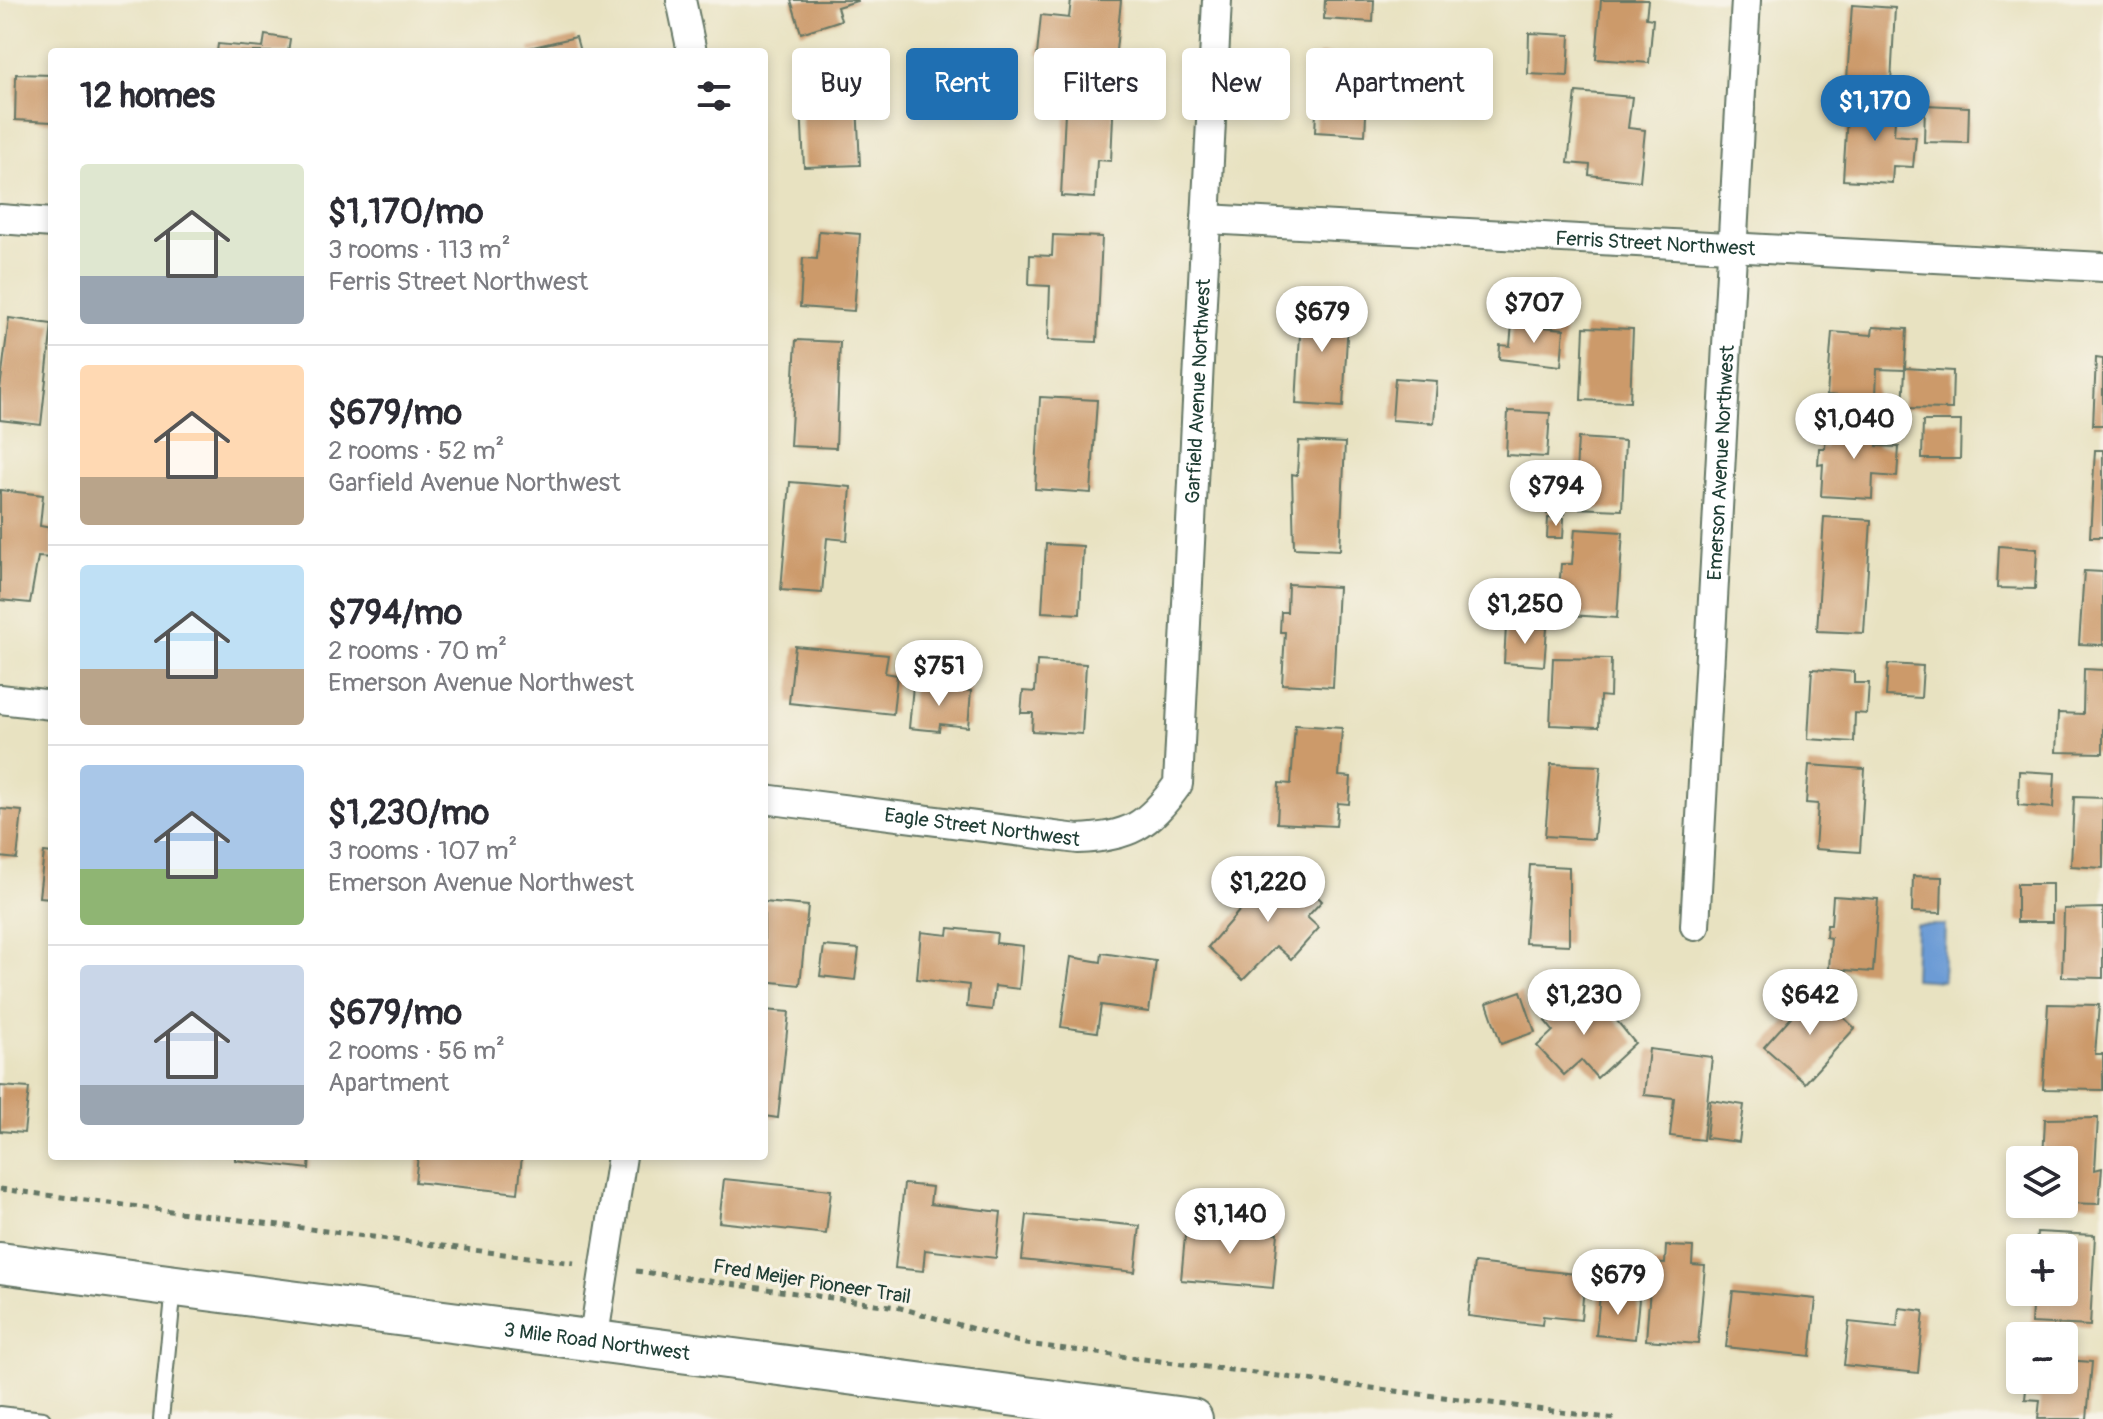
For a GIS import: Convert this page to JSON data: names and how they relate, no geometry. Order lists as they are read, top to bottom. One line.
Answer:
{"streets":{"main road":["3 Mile Road Northwest"],"street":["Ferris Street Northwest","Garfield Avenue Northwest","Emerson Avenue Northwest","Eagle Street Northwest"],"path":["Fred Meijer Pioneer Trail"]},"crossings":[["Ferris Street Northwest","Garfield Avenue Northwest"],["Ferris Street Northwest","Emerson Avenue Northwest"],["Garfield Avenue Northwest","Eagle Street Northwest"]],"page":{"chip":["Buy","Rent","Filters","New","Apartment"],"heading":"12 homes","price":["$1,170","$707","$679","$1,040","$794","$1,250","$751","$1,220","$1,230","$642","$1,140","$679"],"list":[{"name":"$1,170/mo","note":"3 rooms · 113 m² · Ferris Street Northwest"},{"name":"$679/mo","note":"2 rooms · 52 m² · Garfield Avenue Northwest"},{"name":"$794/mo","note":"2 rooms · 70 m² · Emerson Avenue Northwest"},{"name":"$1,230/mo","note":"3 rooms · 107 m² · Emerson Avenue Northwest"},{"name":"$679/mo","note":"2 rooms · 56 m² · Apartment"}],"map_buttons":["+","−"]}}
